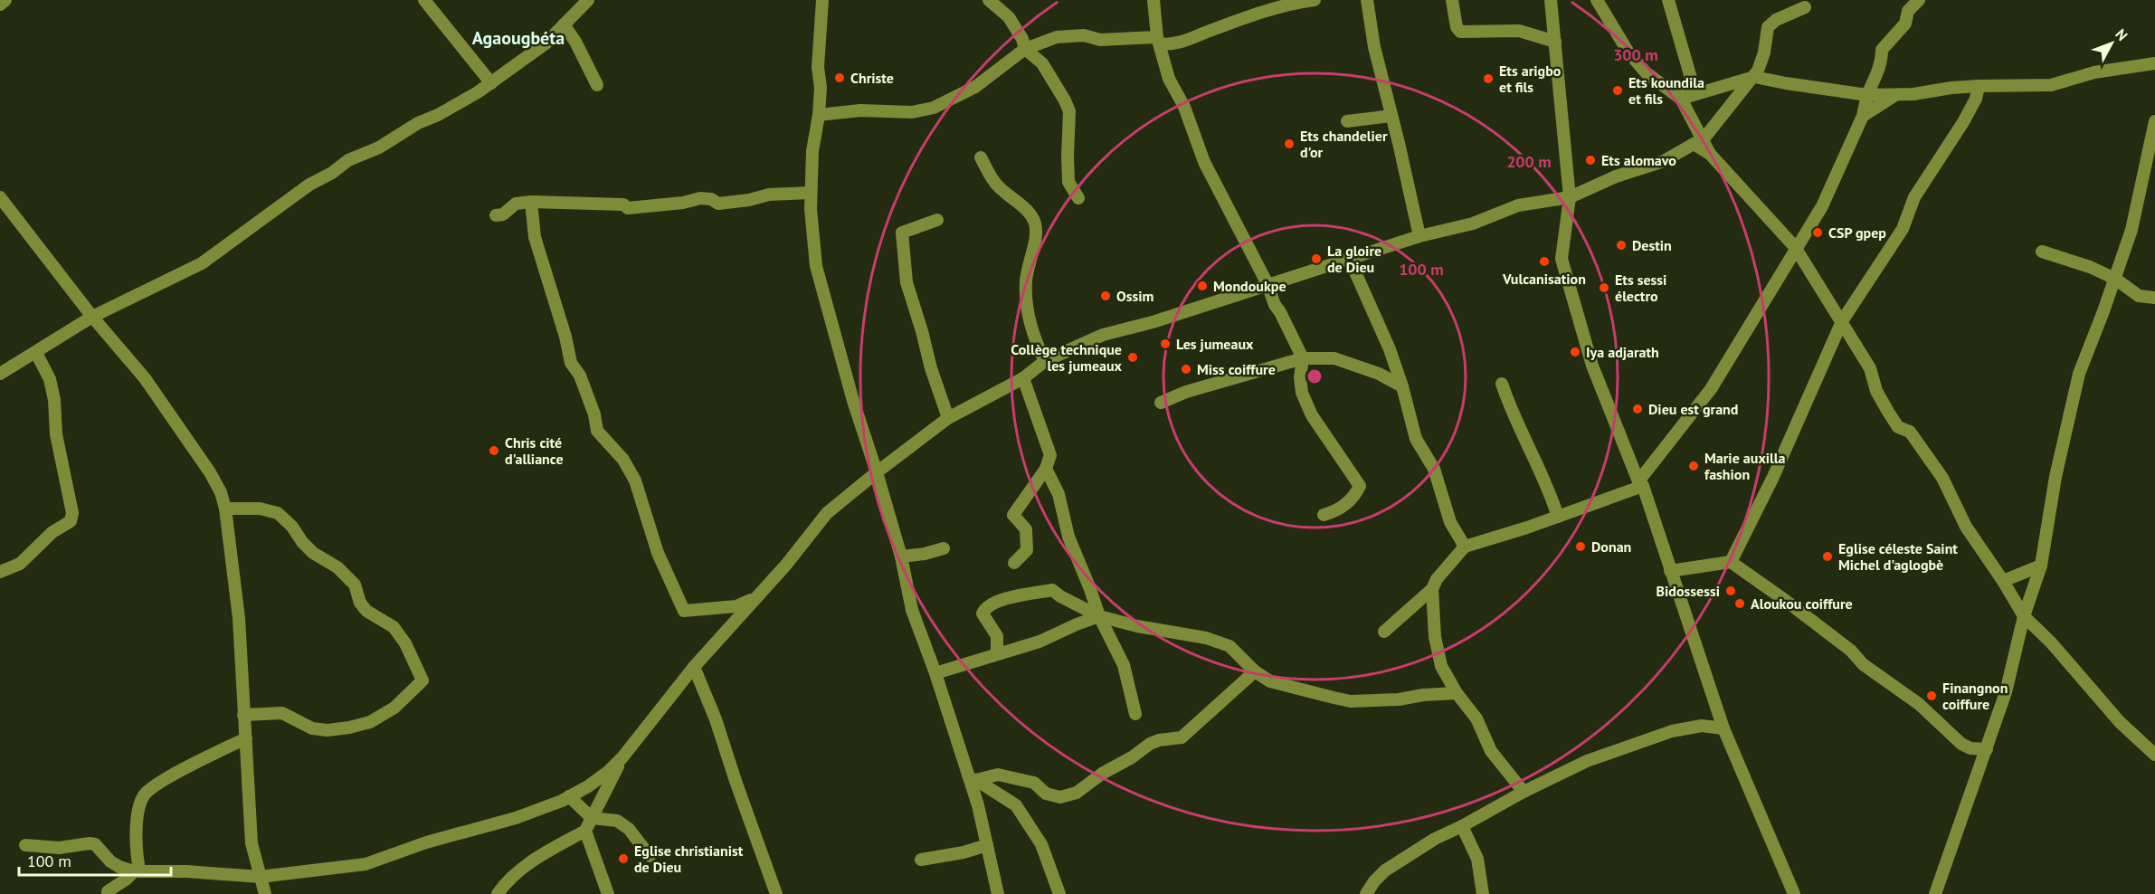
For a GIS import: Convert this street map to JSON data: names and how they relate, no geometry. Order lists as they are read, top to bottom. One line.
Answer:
{"districts":["Agaougbéta"],"places":["Christe","Ets arigbo et fils","Ets koundila et fils","Ets chandelier d'or","Ets alomavo","CSP gpep","Destin","La gloire de Dieu","Vulcanisation","Mondoukpe","Ets sessi électro","Ossim","Les jumeaux","Iya adjarath","Collège technique les jumeaux","Miss coiffure","Dieu est grand","Chris cité d'alliance","Marie auxilla fashion","Donan","Eglise céleste Saint Michel d'aglogbè","Bidossessi","Aloukou coiffure","Finangnon coiffure","Eglise christianist de Dieu"],"scale_bar":"100 m","north":"top right","rings":["300 m","200 m","100 m"]}
